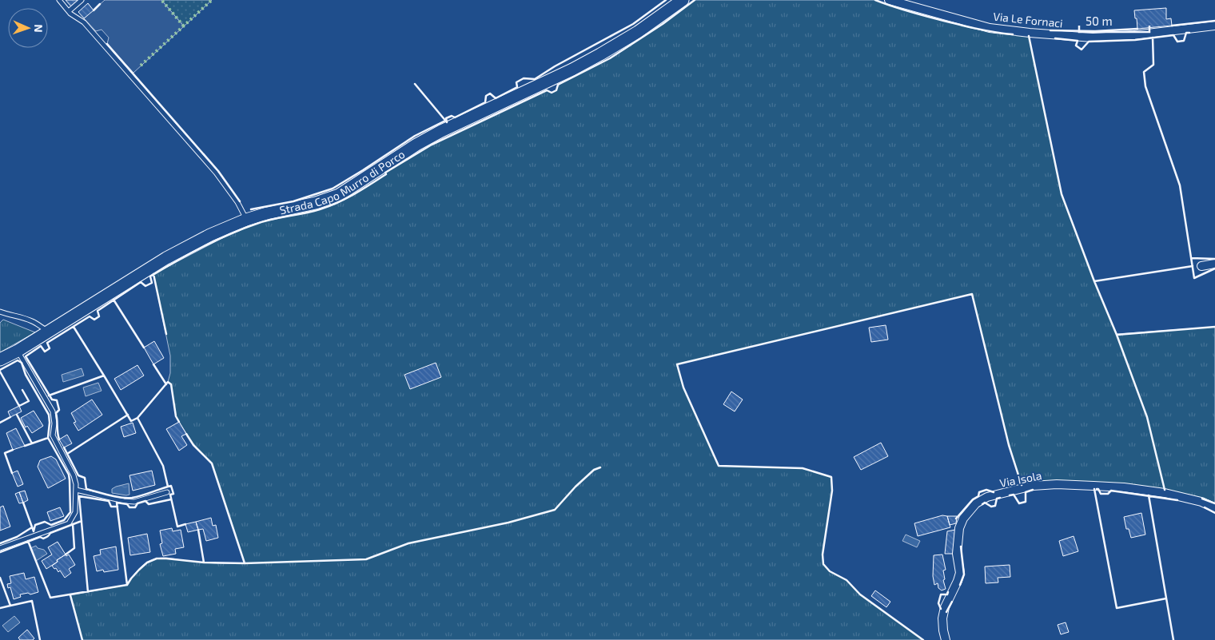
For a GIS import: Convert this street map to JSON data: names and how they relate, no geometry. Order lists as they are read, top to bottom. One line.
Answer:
{"streets":{"street":["Via Le Fornaci","Strada Capo Murro di Porco","Via Isola"]},"scale_bar":"50 m","north":"right"}
